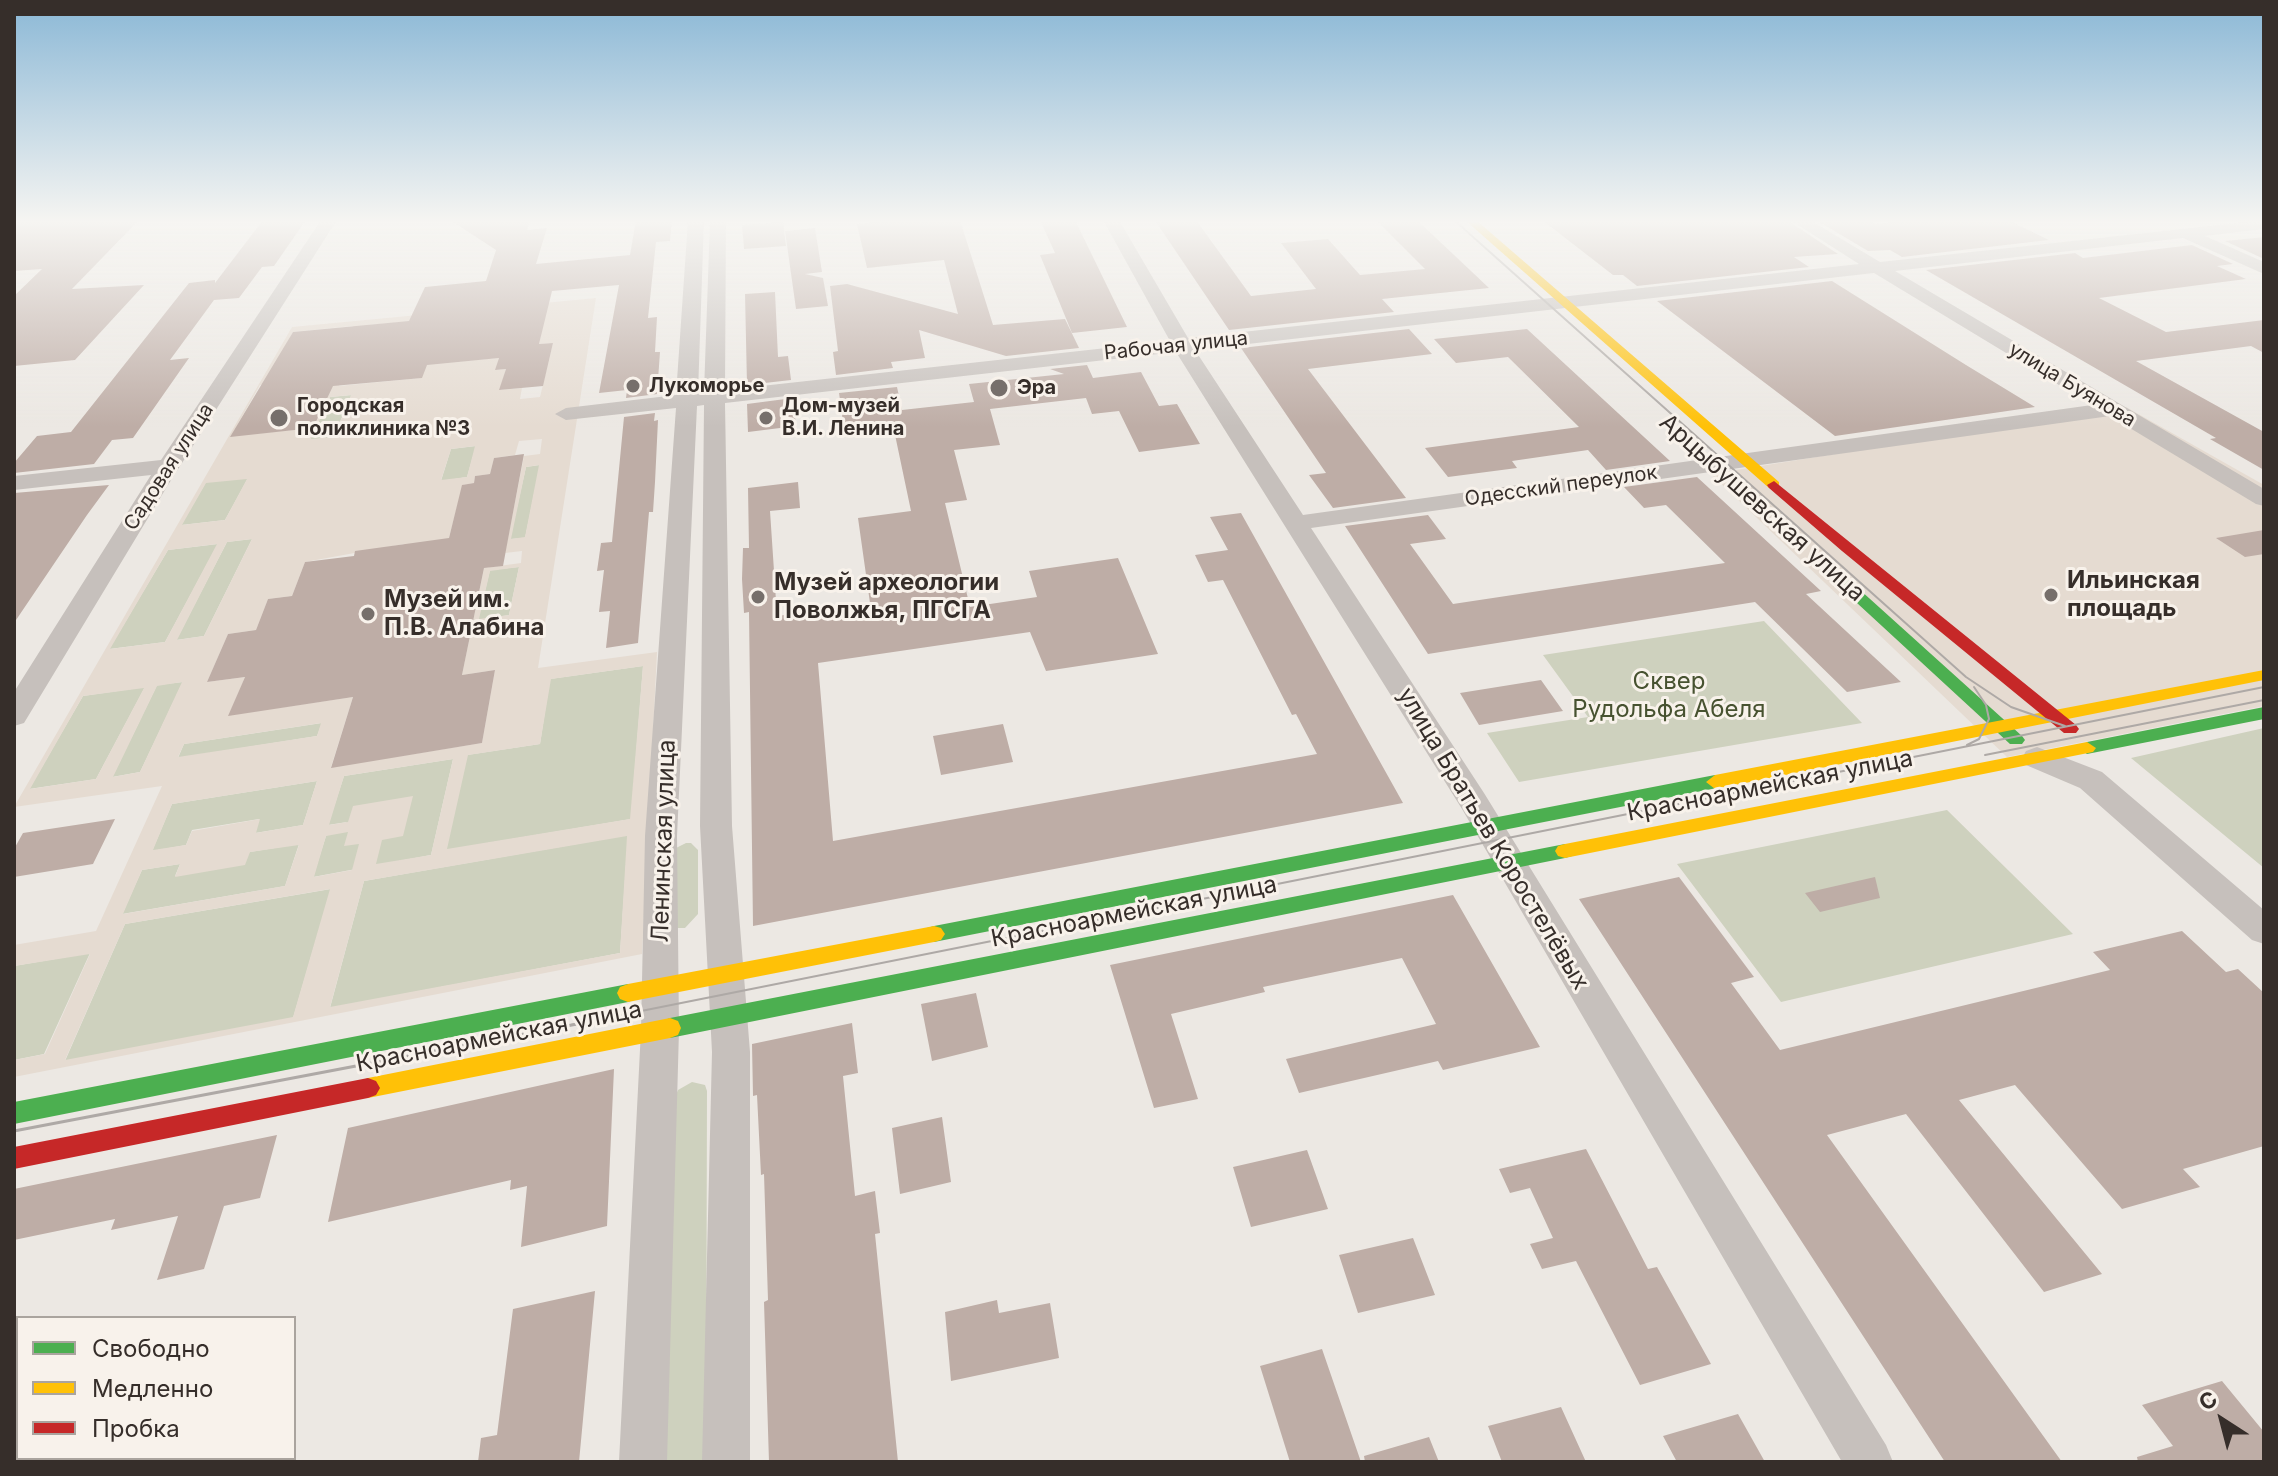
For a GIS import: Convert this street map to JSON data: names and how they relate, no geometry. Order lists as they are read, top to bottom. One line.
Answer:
{"streets":{"main road":["Арцыбушевская улица","Красноармейская улица"],"street":["Рабочая улица","улица Буянова","Садовая улица","Одесский переулок","улица Братьев Коростелёвых","Ленинская улица"]},"crossings":[["Рабочая улица","Арцыбушевская улица"],["Рабочая улица","улица Братьев Коростелёвых"],["Рабочая улица","Ленинская улица"],["улица Буянова","Одесский переулок"],["Одесский переулок","Арцыбушевская улица"],["Одесский переулок","улица Братьев Коростелёвых"],["Арцыбушевская улица","Красноармейская улица"],["Красноармейская улица","улица Братьев Коростелёвых"],["Красноармейская улица","Ленинская улица"]],"parks":["Сквер Рудольфа Абеля"],"places":["Лукоморье","Эра","Городская поликлиника №3","Дом-музей В.И. Ленина","Ильинская площадь","Музей археологии Поволжья, ПГСГА","Музей им. П.В. Алабина"],"legend":["Свободно","Медленно","Пробка"],"north":"top left"}
